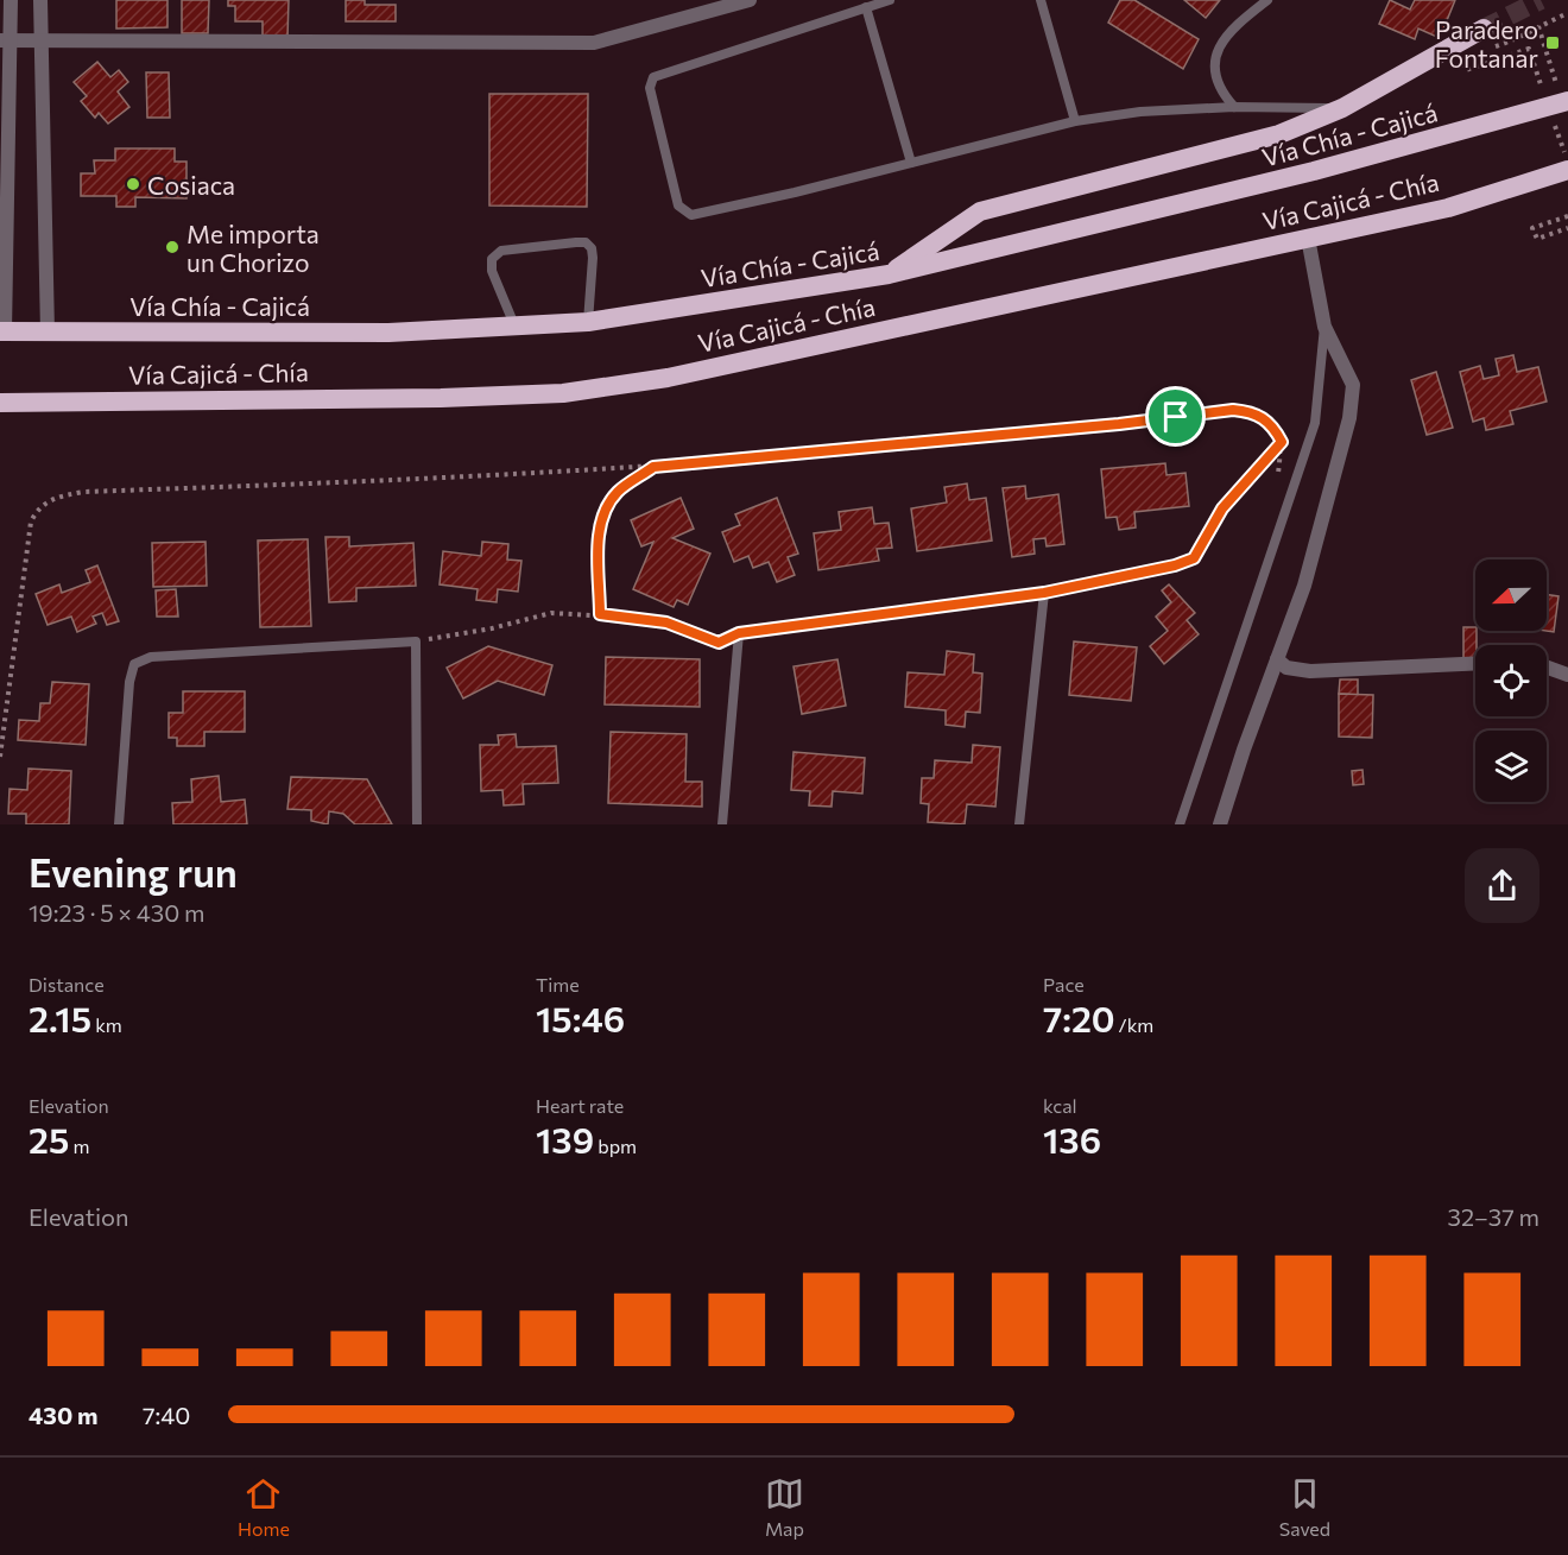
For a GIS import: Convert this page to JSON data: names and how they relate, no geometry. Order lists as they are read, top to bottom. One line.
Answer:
{"streets":{"highway":["Vía Chía - Cajicá","Vía Cajicá - Chía"]},"places":{"transit":["Paradero Fontanar"],"other":["Cosiaca","Me importa un Chorizo"]},"north":"left","page":{"heading":["Evening run","19:23 · 5 × 430 m"],"stats":[["Distance","2.15 km"],["Time","15:46"],["Pace","7:20 /km"],["Elevation","25 m"],["Heart rate","139 bpm"],["kcal","136"]],"chart":["Elevation","32–37 m"],"list":[{"name":"430 m","note":"7:40"}],"tabs":["Home","Map","Saved"]}}
